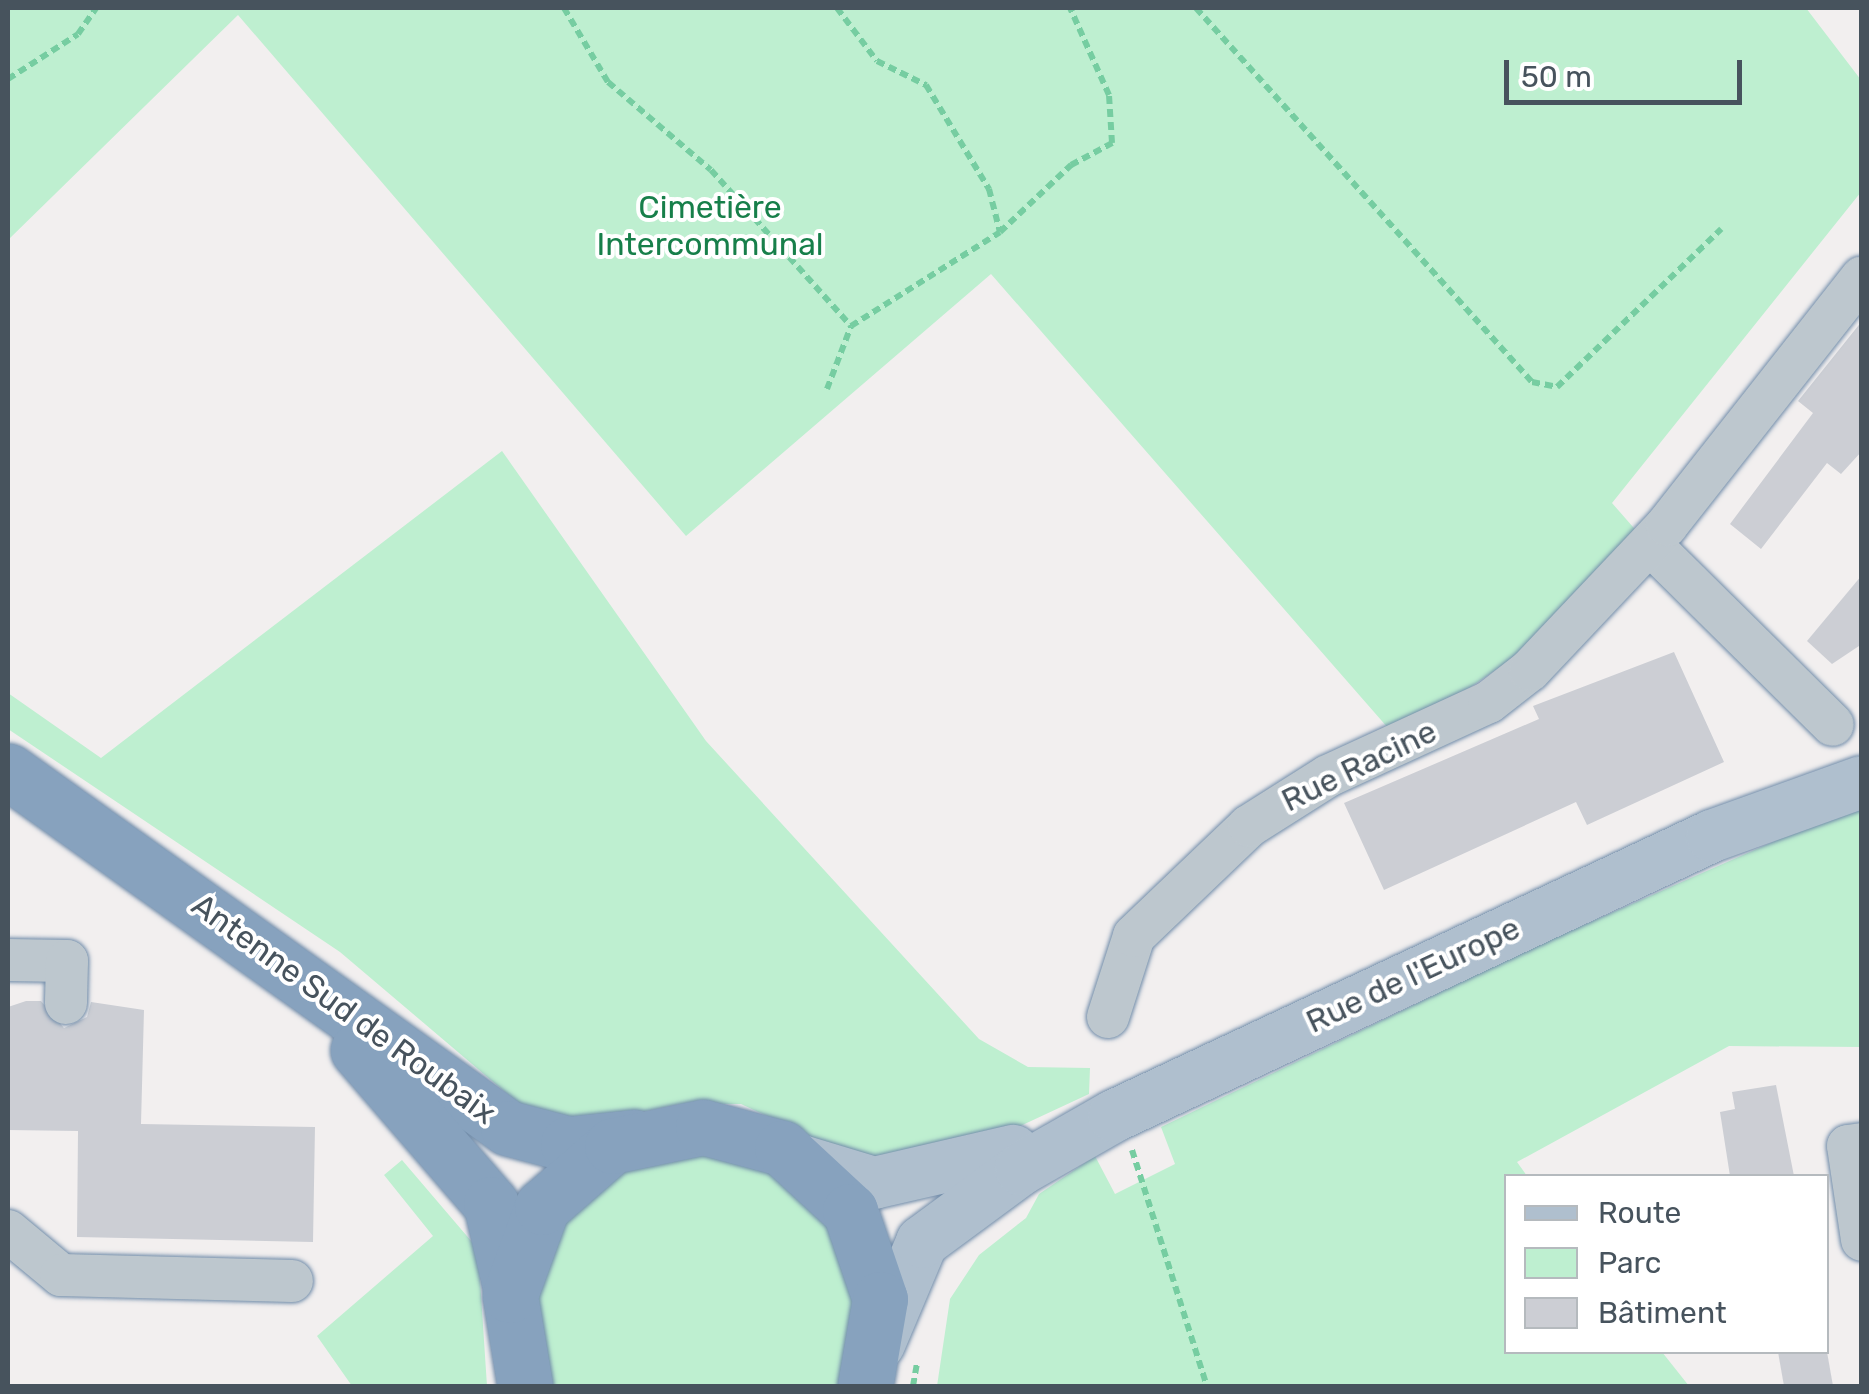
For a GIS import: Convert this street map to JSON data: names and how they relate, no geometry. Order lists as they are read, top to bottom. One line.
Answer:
{"streets":{"highway":["Antenne Sud de Roubaix"],"main road":["Rue de l'Europe"],"street":["Rue Racine"]},"crossings":[["Rue de l'Europe","Antenne Sud de Roubaix"]],"parks":["Cimetière Intercommunal"],"legend":["Route","Parc","Bâtiment"],"scale_bar":"50 m"}
